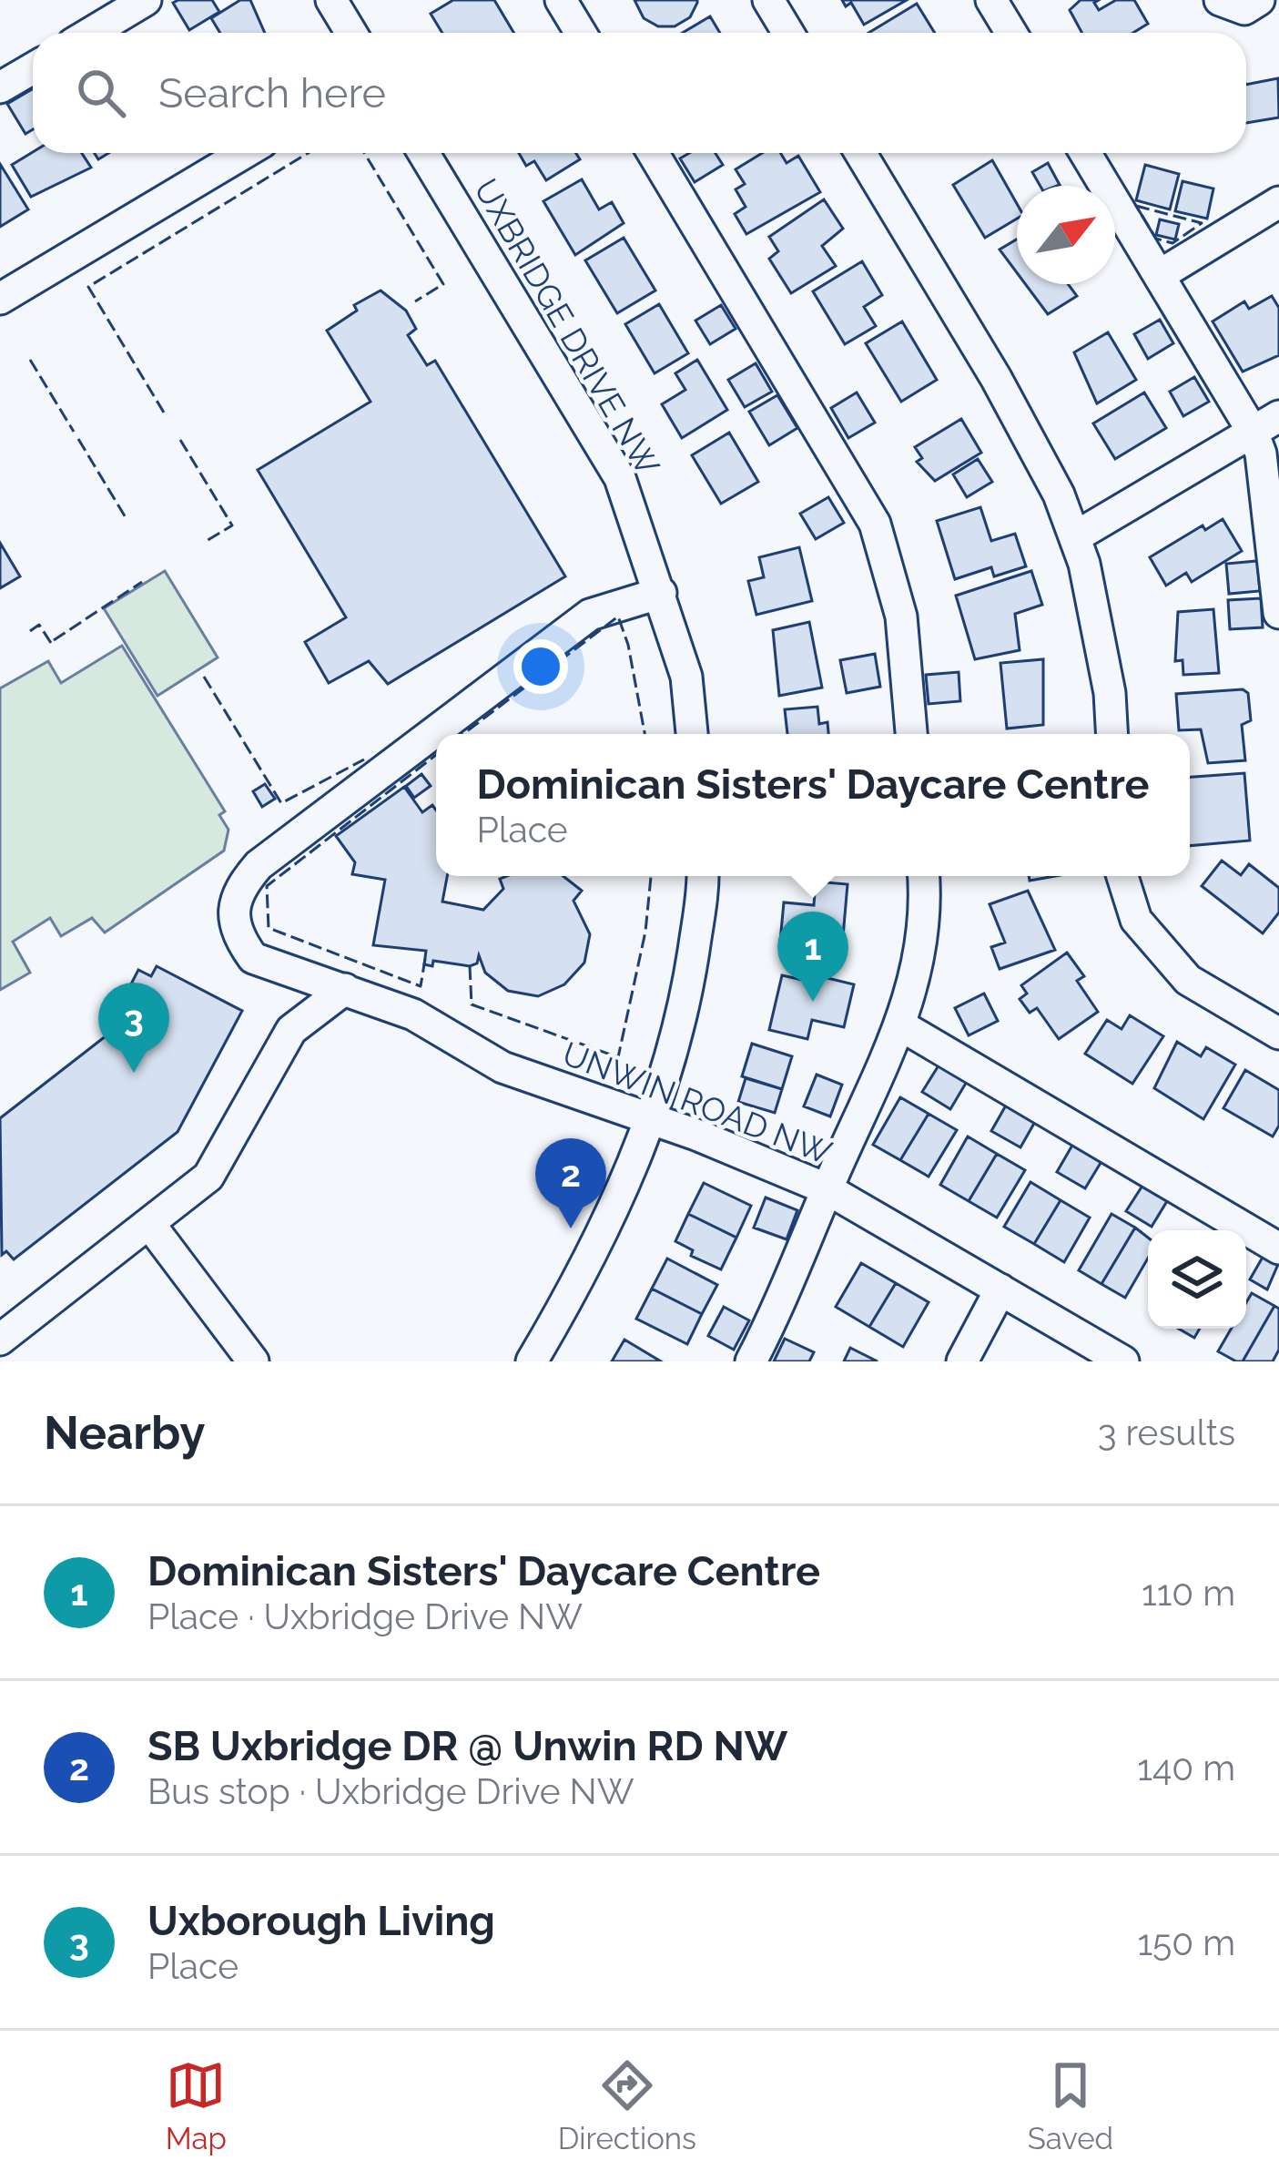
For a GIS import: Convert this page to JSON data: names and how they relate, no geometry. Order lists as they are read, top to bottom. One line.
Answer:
{"streets":{"street":["UXBRIDGE DRIVE NW","UNWIN ROAD NW"]},"crossings":[["UXBRIDGE DRIVE NW","UNWIN ROAD NW"]],"north":"top right","page":{"search":"Search here","popup":["Dominican Sisters' Daycare Centre","Place"],"pins":["1","3","2"],"heading":["Nearby","3 results"],"list":[{"mark":"1","name":"Dominican Sisters' Daycare Centre","note":"Place · Uxbridge Drive NW","value":"110 m"},{"mark":"2","name":"SB Uxbridge DR @ Unwin RD NW","note":"Bus stop · Uxbridge Drive NW","value":"140 m"},{"mark":"3","name":"Uxborough Living","note":"Place","value":"150 m"}],"nav":["Map","Directions","Saved"]}}
